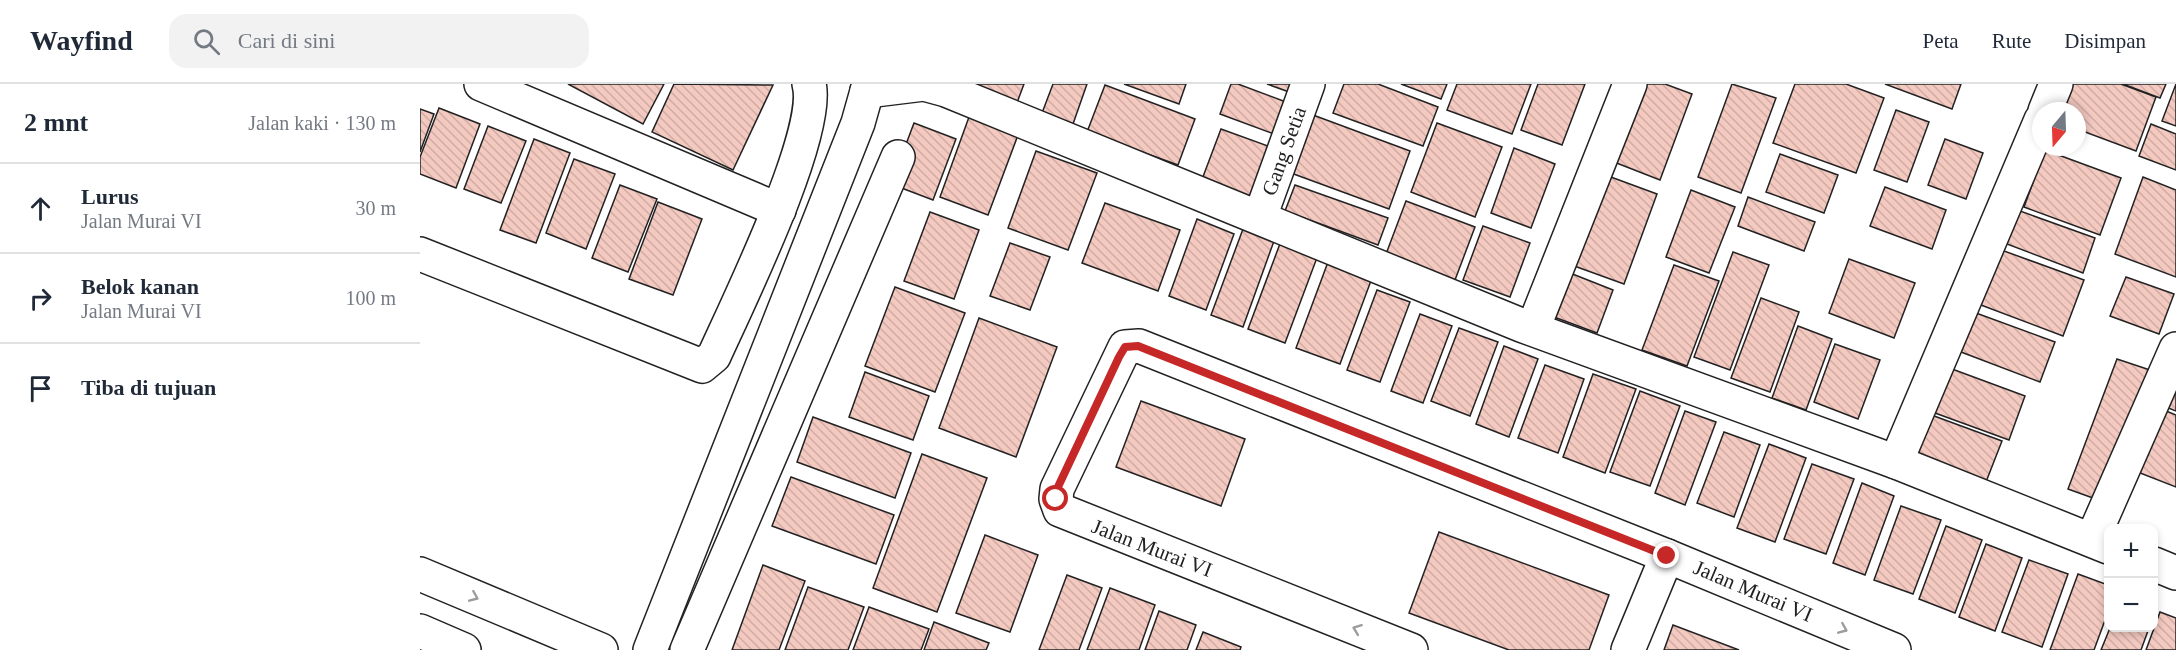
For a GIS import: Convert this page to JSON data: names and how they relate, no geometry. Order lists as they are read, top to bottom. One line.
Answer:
{"streets":{"street":["Gang Setia","Jalan Murai VI"]},"north":"bottom","page":{"header":"Wayfind","search":"Cari di sini","nav":["Peta","Rute","Disimpan"],"heading":["2 mnt","Jalan kaki · 130 m"],"list":[["Lurus","Jalan Murai VI","30 m"],["Belok kanan","Jalan Murai VI","100 m"],"Tiba di tujuan"],"map_buttons":["+","−"]}}
